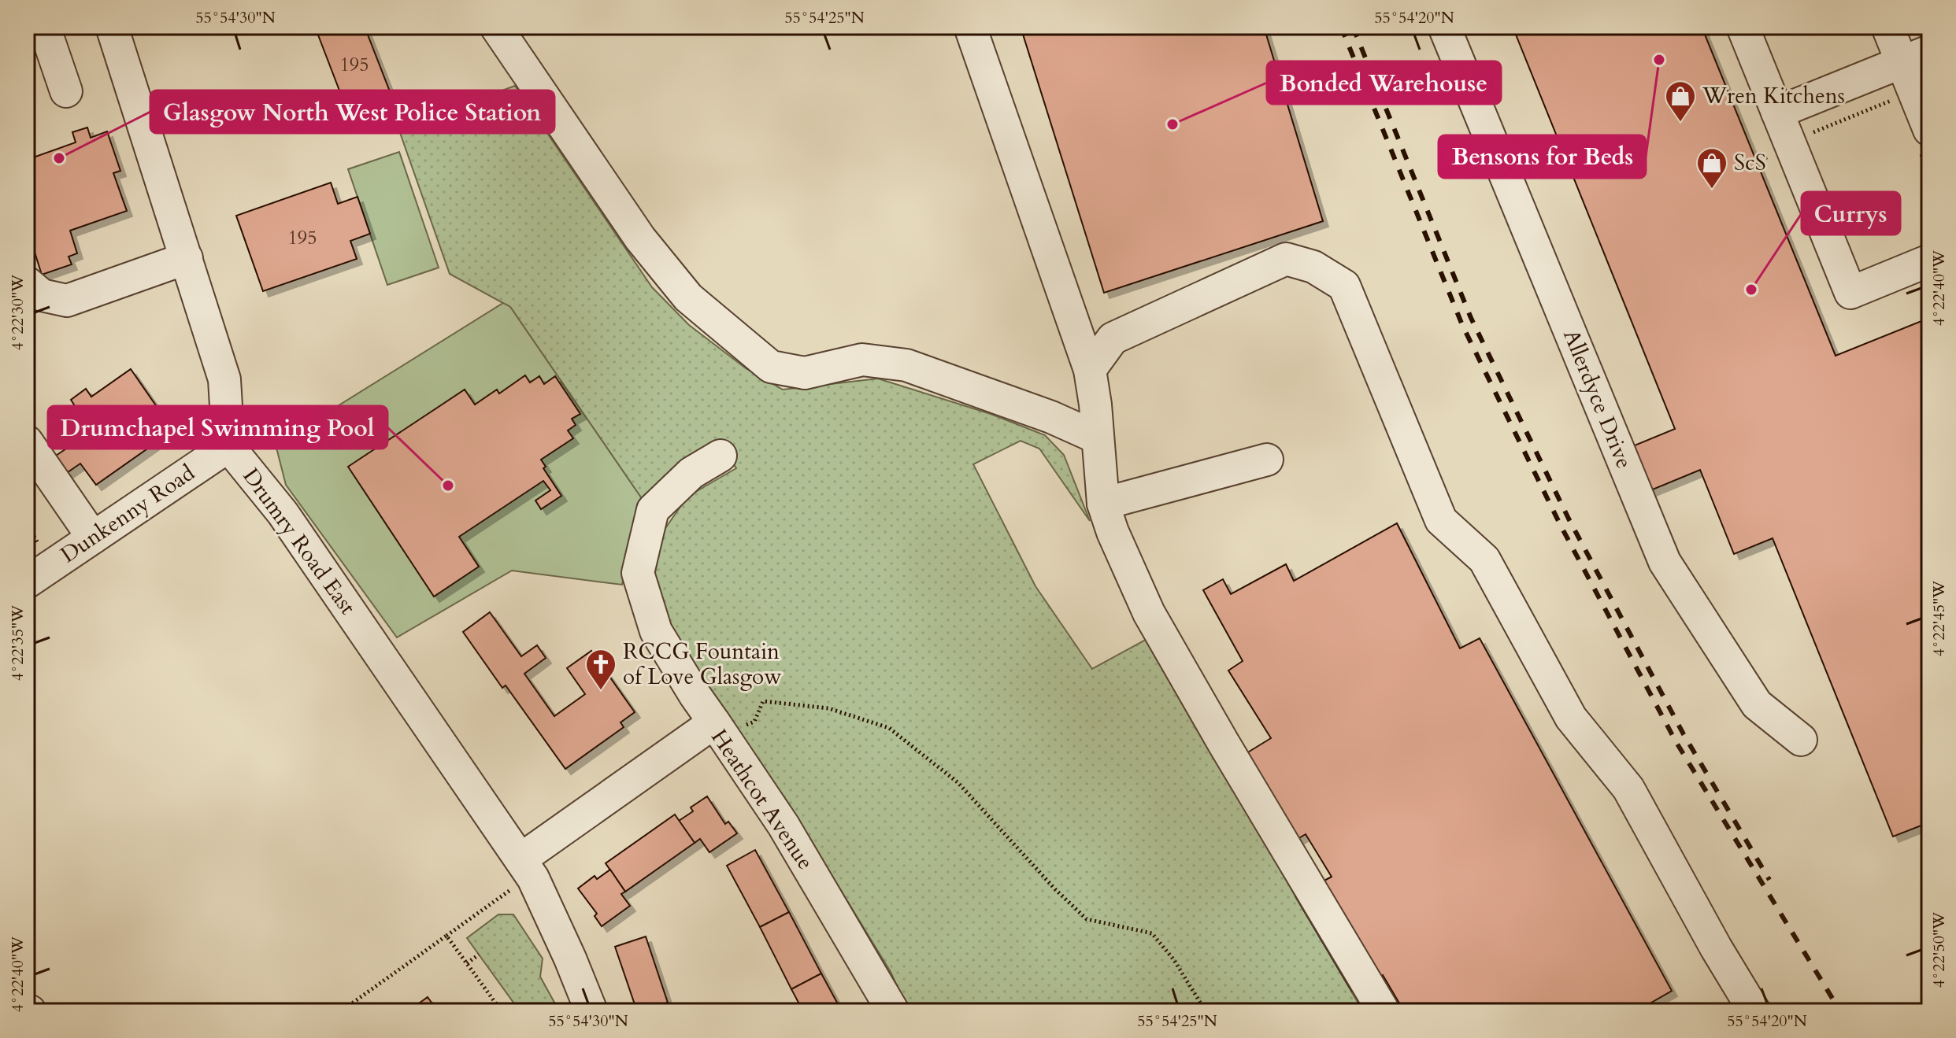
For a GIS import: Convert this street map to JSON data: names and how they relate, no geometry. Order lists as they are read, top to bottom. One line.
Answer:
{"streets":{"street":["Allerdyce Drive","Dunkenny Road","Drumry Road East","Heathcot Avenue"]},"crossings":[["Dunkenny Road","Drumry Road East"],["Drumry Road East","Heathcot Avenue"]],"places":{"other":["Bensons for Beds","Bonded Warehouse","Glasgow North West Police Station","Currys","Drumchapel Swimming Pool"],"shop":["Wren Kitchens","ScS"],"church":["RCCG Fountain of Love Glasgow"]},"house_numbers":["195","195"],"coordinates":["55°54'30\"N","55°54'25\"N","55°54'20\"N","4°22'40\"W","4°22'30\"W","4°22'45\"W","4°22'35\"W","4°22'50\"W"]}
